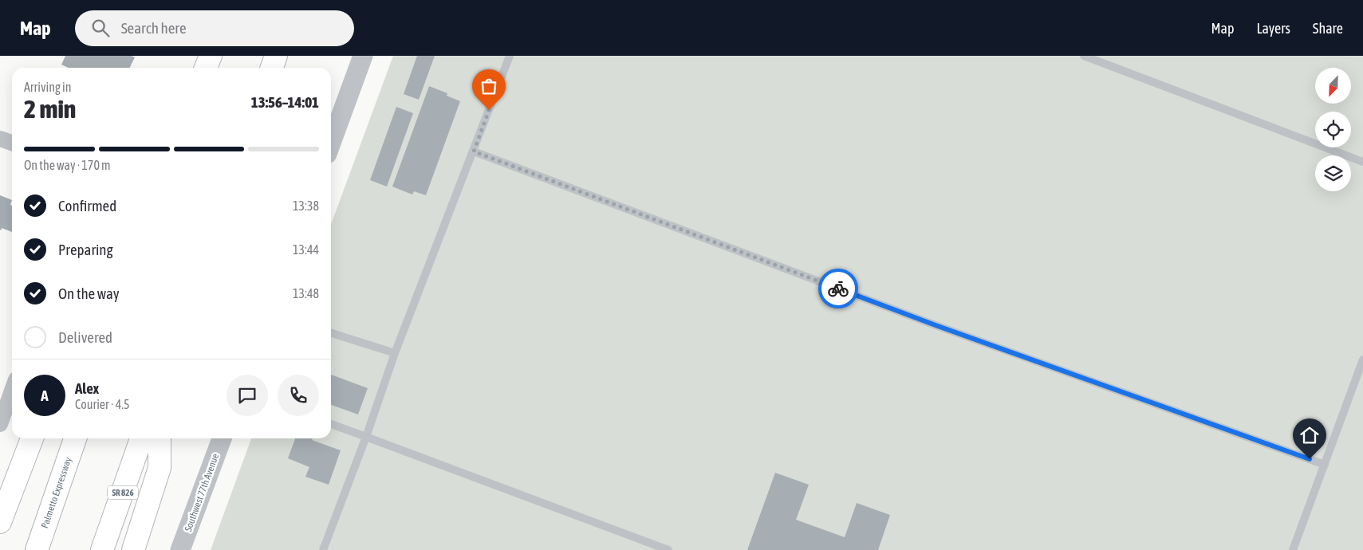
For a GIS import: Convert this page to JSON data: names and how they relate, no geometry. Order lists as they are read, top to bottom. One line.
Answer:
{"streets":{"highway":["Palmetto Expressway","SR 826"],"street":["Southwest 77th Avenue"]},"north":"bottom left","page":{"header":"Map","search":"Search here","nav":["Map","Layers","Share"],"heading":["2 min","Arriving in","13:56–14:01"],"panel":["Alex","Courier · 4.5"],"bar":"On the way · 170 m","list":[["Confirmed","13:38"],["Preparing","13:44"],["On the way","13:48"],"Delivered"],"round":"A"}}
